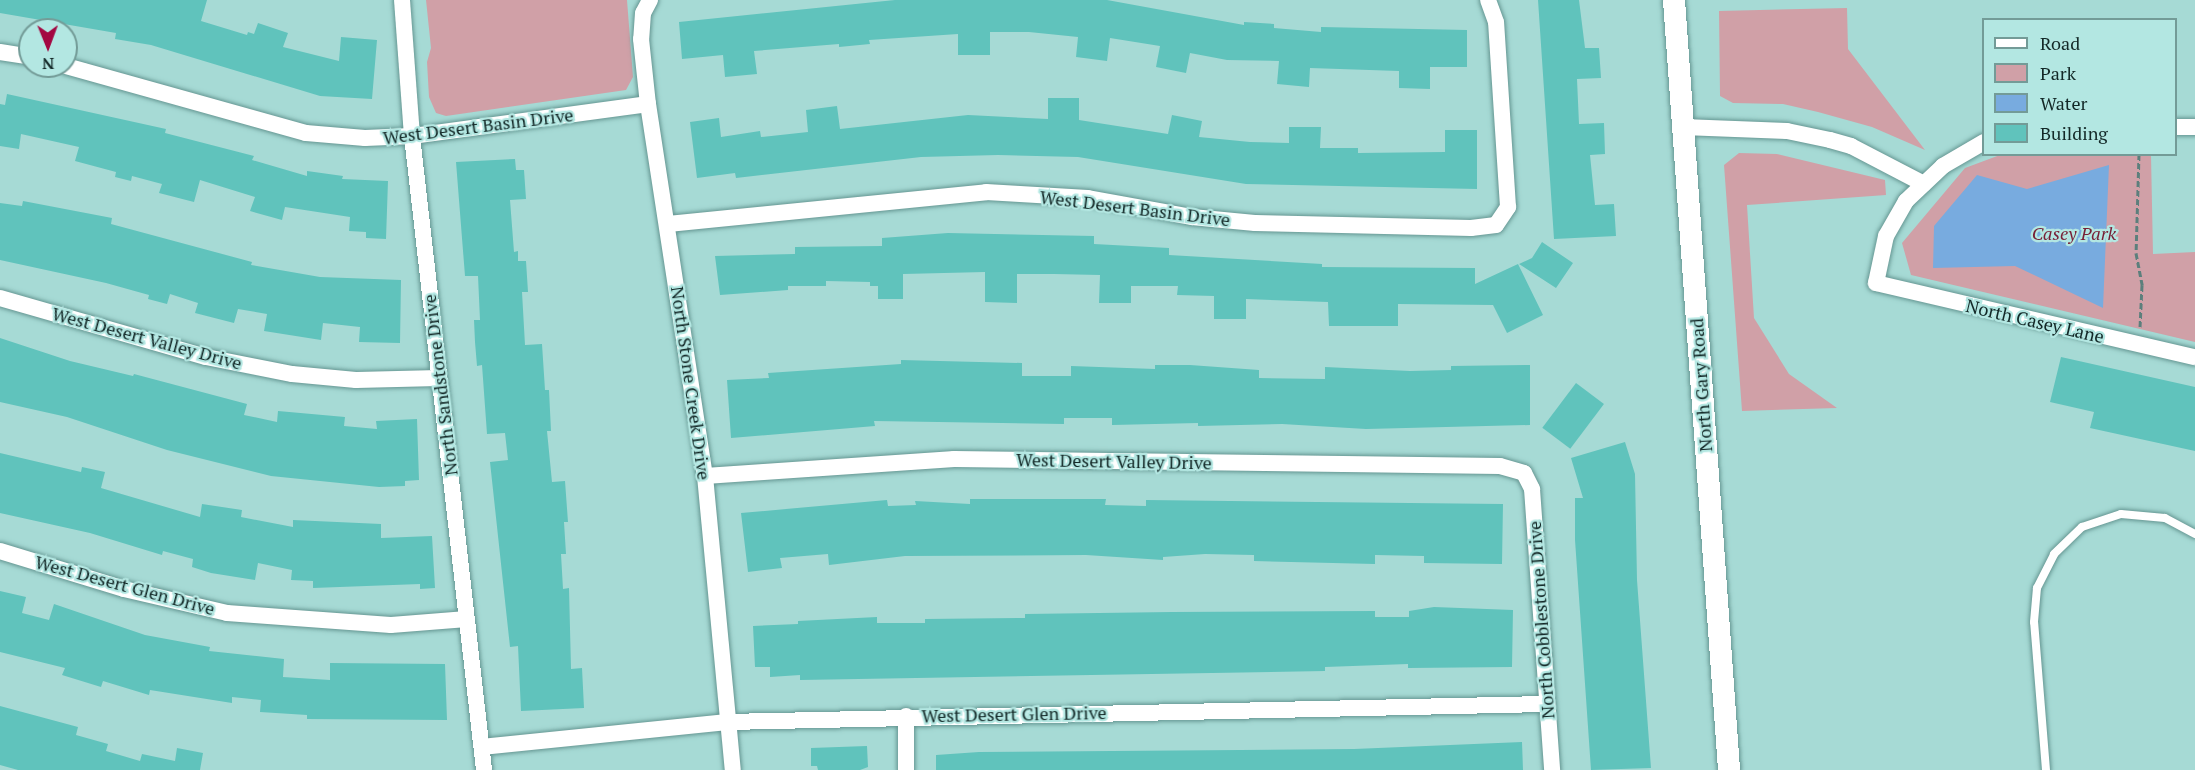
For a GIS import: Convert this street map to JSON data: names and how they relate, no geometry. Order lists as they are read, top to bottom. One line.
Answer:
{"streets":{"main road":["North Gary Road"],"street":["West Desert Basin Drive","North Casey Lane","West Desert Valley Drive","North Stone Creek Drive","North Sandstone Drive","West Desert Glen Drive","North Cobblestone Drive"]},"crossings":[["West Desert Basin Drive","North Stone Creek Drive"],["West Desert Basin Drive","North Sandstone Drive"],["West Desert Valley Drive","North Stone Creek Drive"],["West Desert Valley Drive","North Sandstone Drive"],["West Desert Valley Drive","North Cobblestone Drive"],["North Stone Creek Drive","West Desert Glen Drive"],["North Sandstone Drive","West Desert Glen Drive"],["West Desert Glen Drive","North Cobblestone Drive"]],"parks":["Casey Park"],"legend":["Road","Park","Water","Building"],"north":"bottom"}
